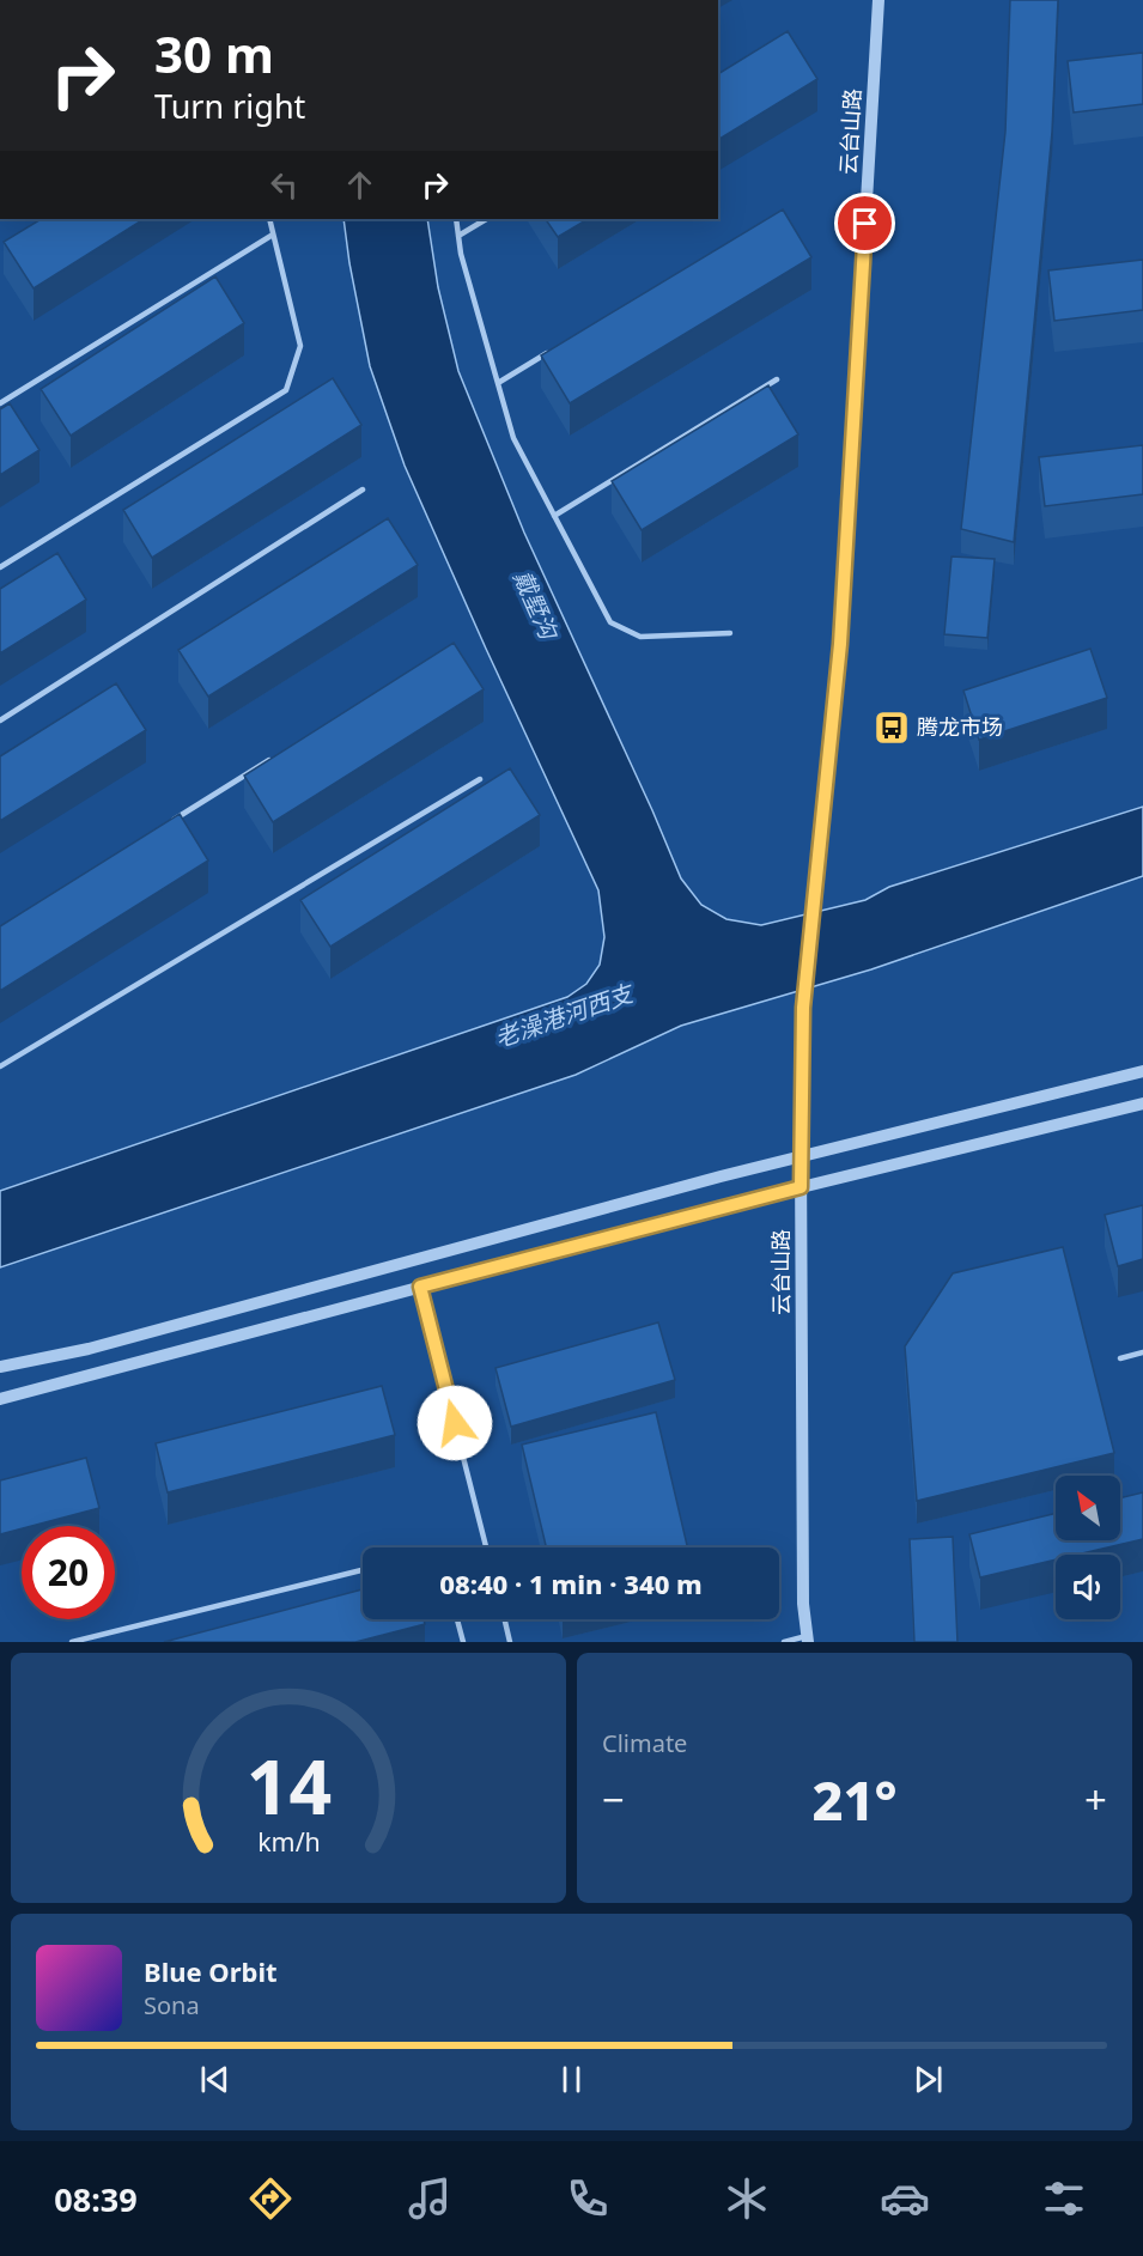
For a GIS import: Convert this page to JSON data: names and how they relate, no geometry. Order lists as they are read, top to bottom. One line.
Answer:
{"streets":{"street":["云台山路"]},"water":["戴墅沟","老澡港河西支"],"places":{"bus stop":["腾龙市场"]},"north":"top left","page":{"turn":["30 m","Turn right"],"limit":"20","trip":"08:40 · 1 min · 340 m","tile":"Climate","heat":["−","21°","+"],"song":["Blue Orbit","Sona"],"tabs":"08:39","gauge":["14","km/h"]}}
